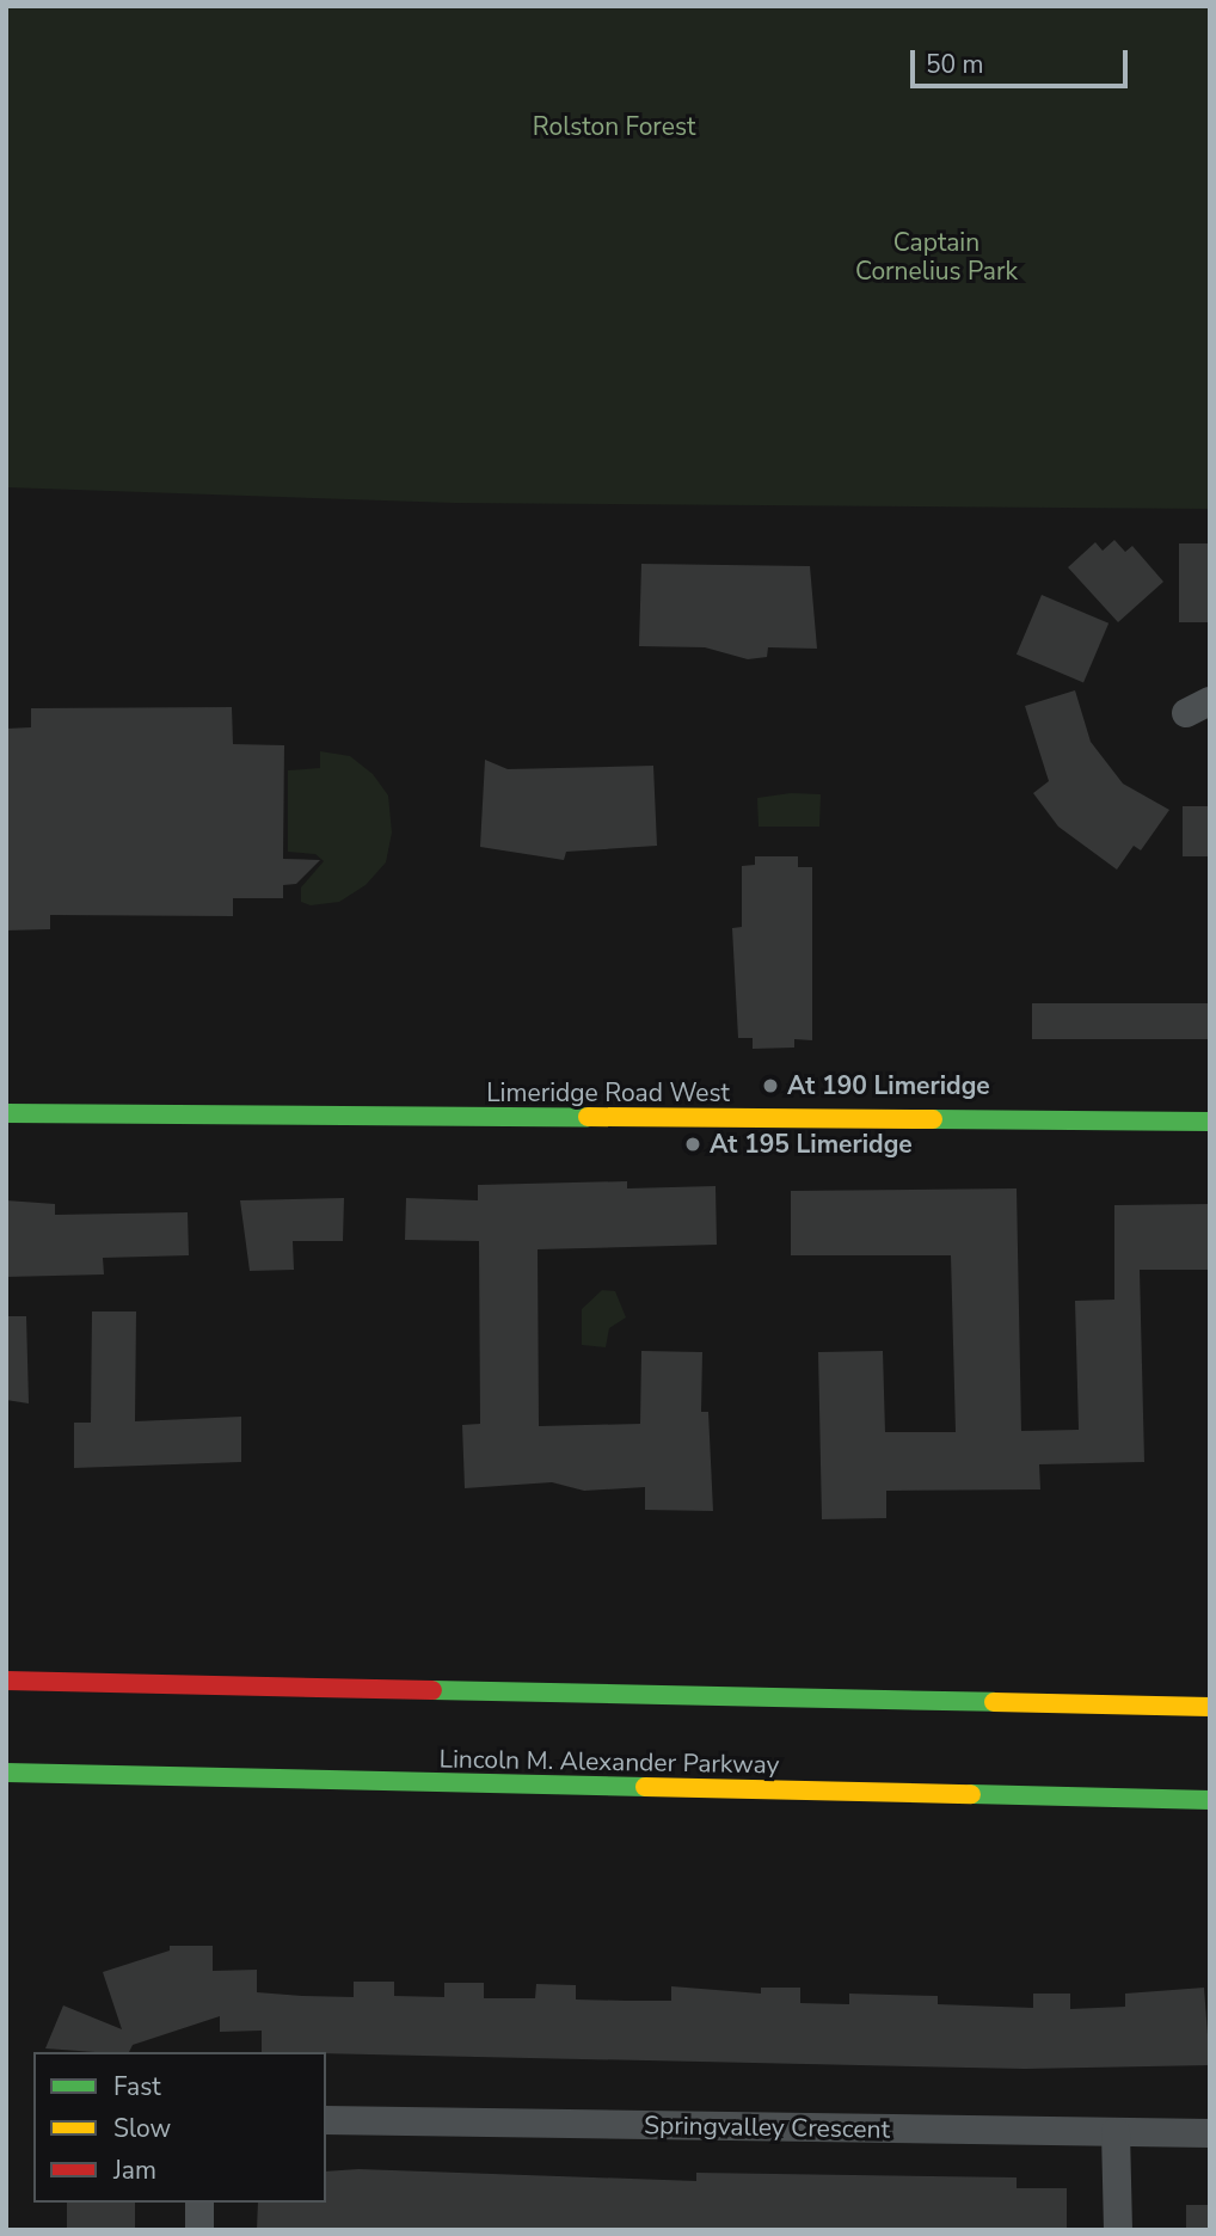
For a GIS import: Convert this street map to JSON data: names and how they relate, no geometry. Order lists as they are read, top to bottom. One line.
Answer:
{"streets":{"main road":["Limeridge Road West","Lincoln M. Alexander Parkway"],"street":["Springvalley Crescent"]},"parks":["Rolston Forest","Captain Cornelius Park"],"places":["At 190 Limeridge","At 195 Limeridge"],"legend":["Fast","Slow","Jam"],"scale_bar":"50 m"}
